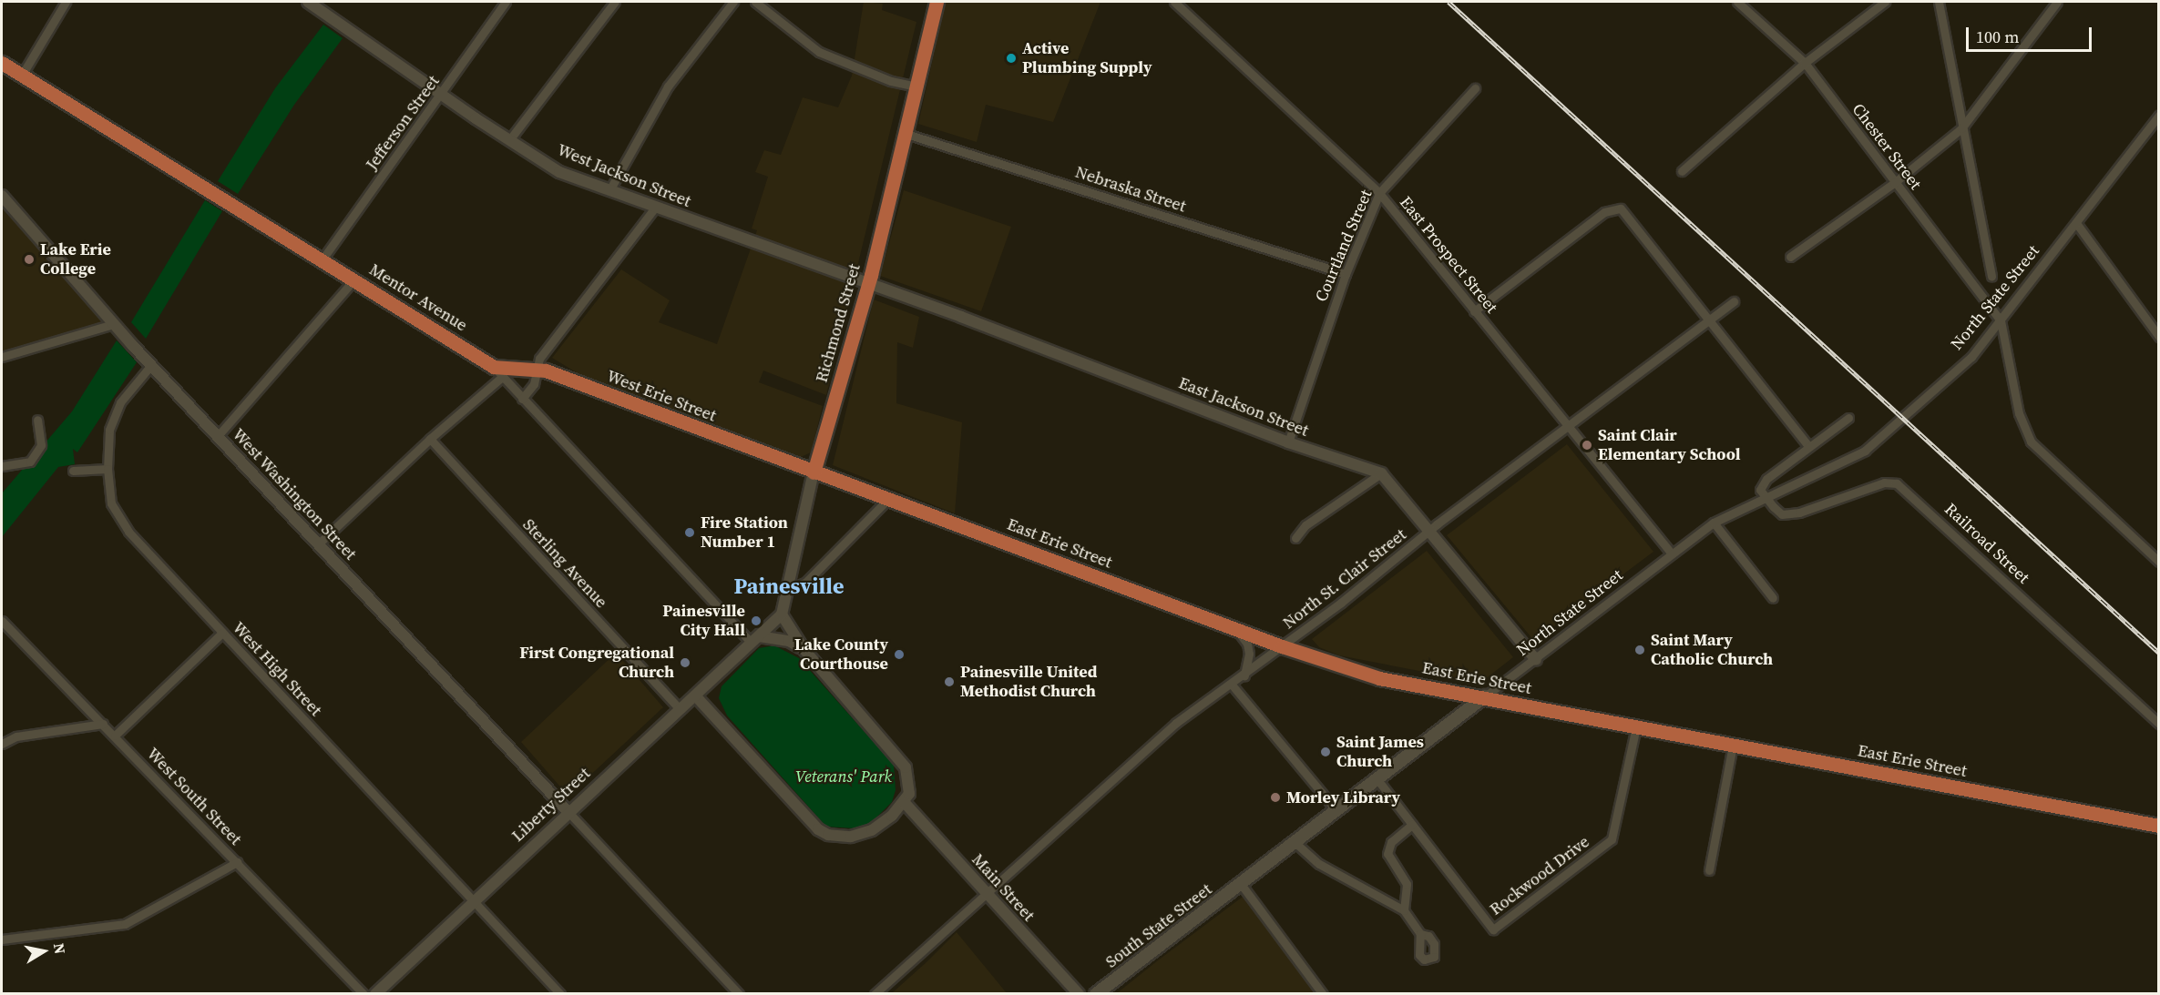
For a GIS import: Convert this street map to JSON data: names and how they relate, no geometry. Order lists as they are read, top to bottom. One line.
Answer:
{"streets":{"main road":["Mentor Avenue","North State Street","Richmond Street","West Erie Street","East Erie Street","South State Street"],"street":["Jefferson Street","Chester Street","West Jackson Street","Nebraska Street","Courtland Street","East Prospect Street","East Jackson Street","West Washington Street","Railroad Street","Sterling Avenue","North St. Clair Street","West High Street","West South Street","Liberty Street","Rockwood Drive","Main Street"]},"crossings":[["Jefferson Street","West Jackson Street"],["Jefferson Street","Mentor Avenue"],["Chester Street","North State Street"],["West Jackson Street","Richmond Street"],["West Jackson Street","East Jackson Street"],["Nebraska Street","Courtland Street"],["Nebraska Street","Richmond Street"],["Courtland Street","East Prospect Street"],["Courtland Street","East Jackson Street"],["East Prospect Street","North State Street"],["East Prospect Street","North St. Clair Street"],["Mentor Avenue","West Erie Street"],["Mentor Avenue","Liberty Street"],["North State Street","East Erie Street"],["North State Street","Railroad Street"],["North State Street","Rockwood Drive"],["North State Street","South State Street"],["Richmond Street","West Erie Street"],["Richmond Street","East Jackson Street"],["Richmond Street","East Erie Street"],["West Erie Street","East Erie Street"],["West Washington Street","West High Street"],["West Washington Street","Liberty Street"],["East Erie Street","North St. Clair Street"],["East Erie Street","Rockwood Drive"],["Sterling Avenue","Liberty Street"],["North St. Clair Street","Main Street"],["West High Street","Liberty Street"]],"districts":["Painesville"],"parks":["Veterans' Park"],"places":["Active Plumbing Supply","Lake Erie College","Saint Clair Elementary School","Fire Station Number 1","Painesville City Hall","Saint Mary Catholic Church","Lake County Courthouse","First Congregational Church","Painesville United Methodist Church","Saint James Church","Morley Library"],"scale_bar":"100 m","north":"right"}
